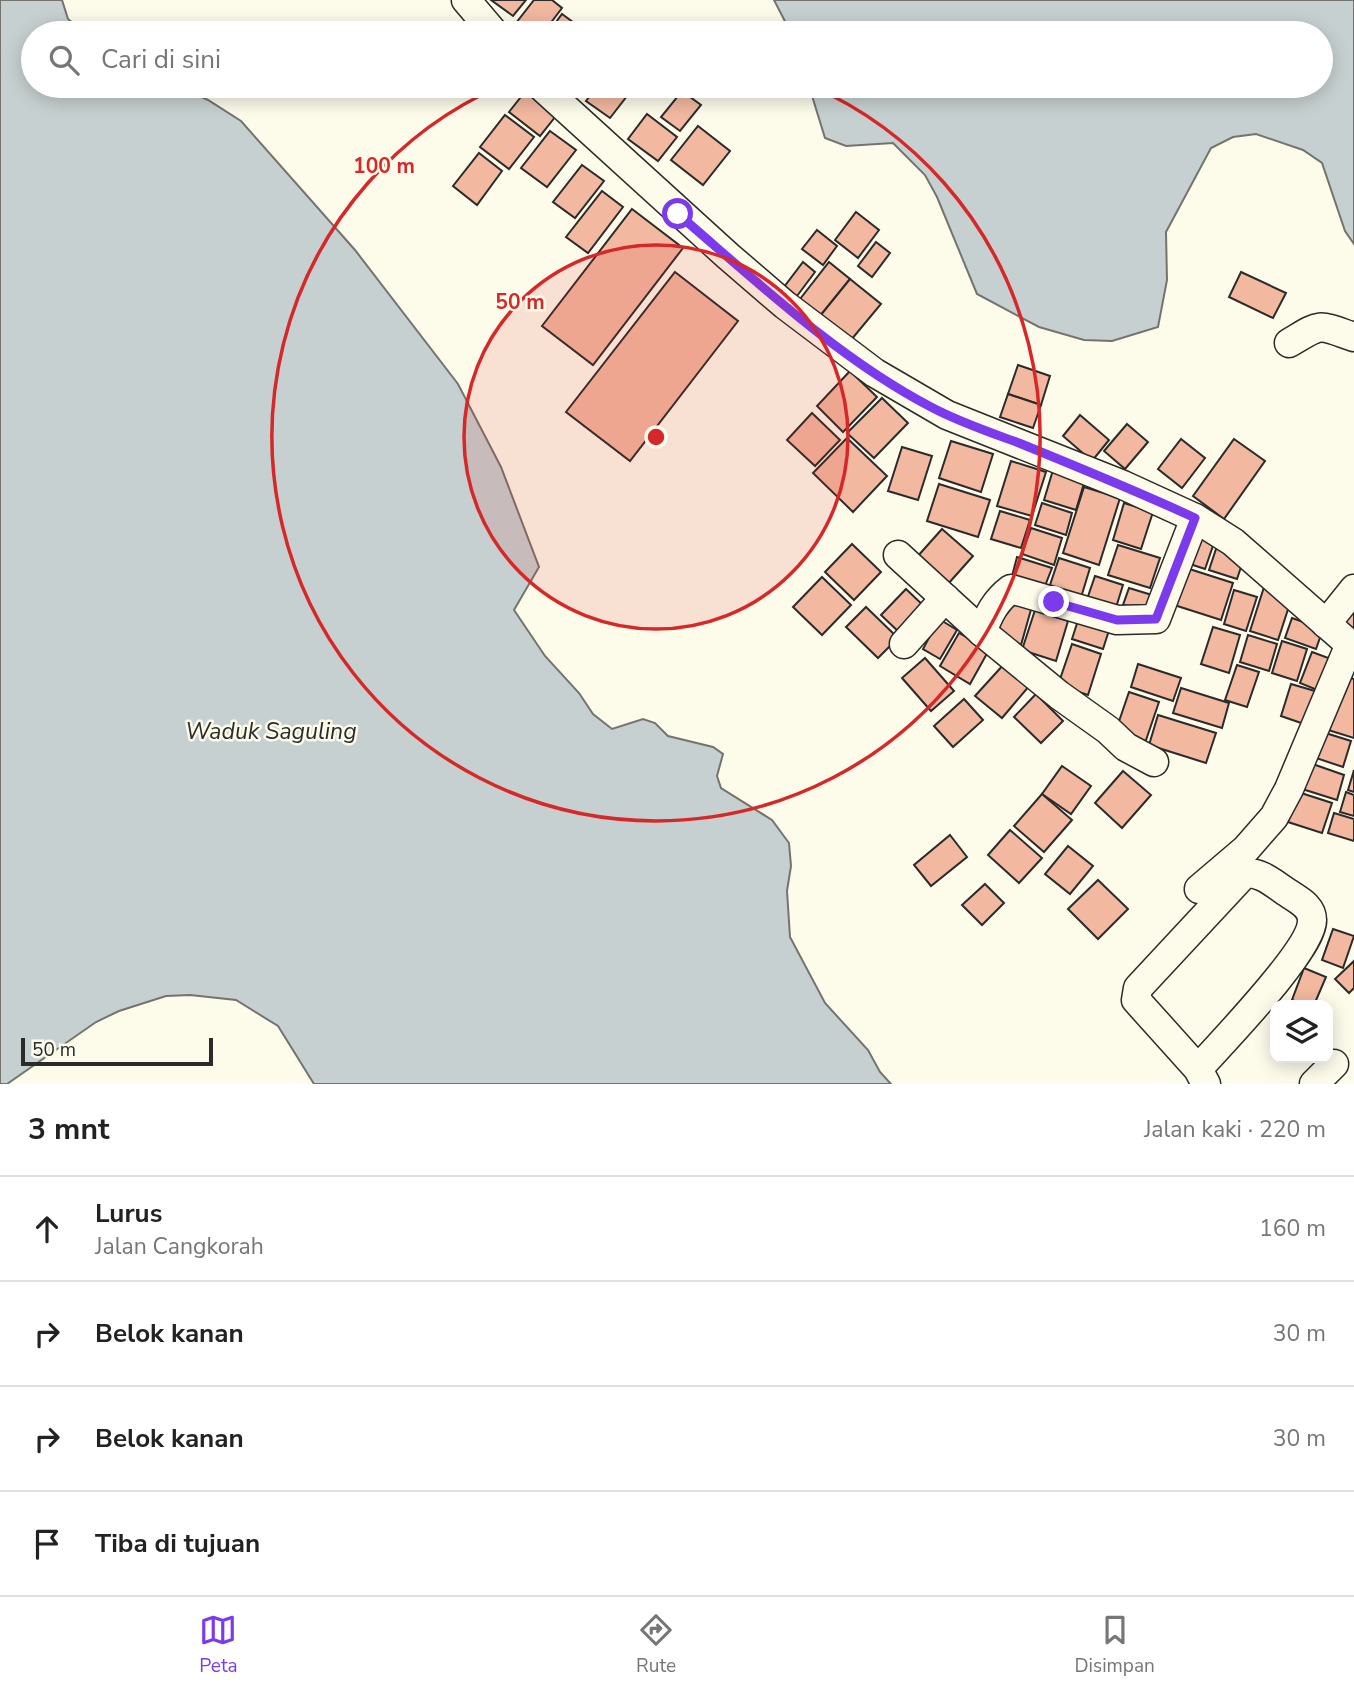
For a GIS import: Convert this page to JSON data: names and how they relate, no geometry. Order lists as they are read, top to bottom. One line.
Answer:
{"water":["Waduk Saguling"],"scale_bar":"50 m","page":{"search":"Cari di sini","scale":"50 m","heading":["3 mnt","Jalan kaki · 220 m"],"list":[["Lurus","Jalan Cangkorah","160 m"],["Belok kanan","30 m"],["Belok kanan","30 m"],"Tiba di tujuan"],"nav":["Peta","Rute","Disimpan"]},"rings":["100 m","50 m"]}
